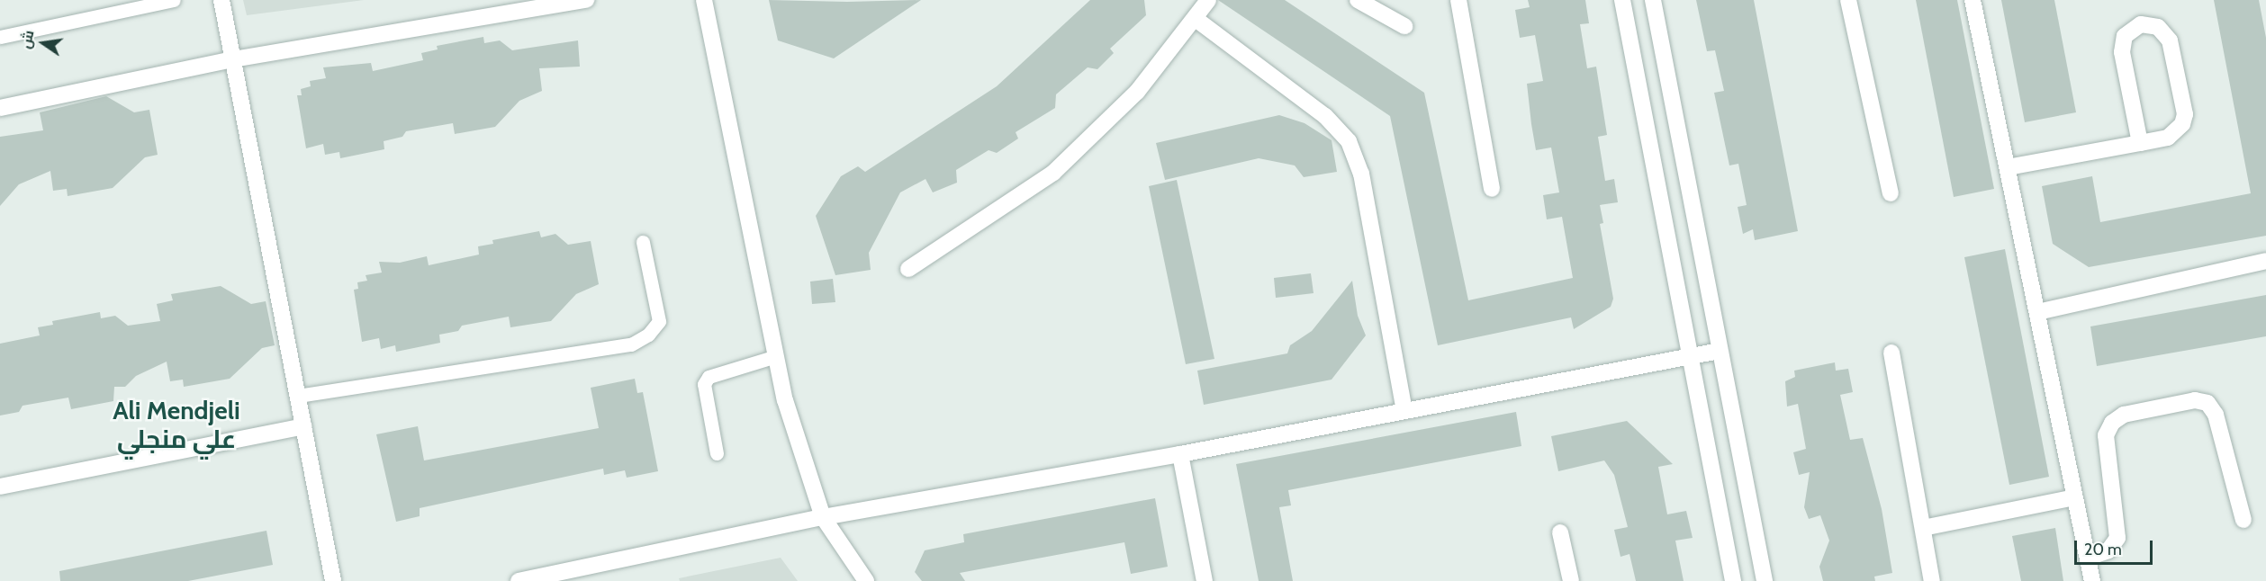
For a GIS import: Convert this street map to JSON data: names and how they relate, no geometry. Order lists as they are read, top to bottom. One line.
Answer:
{"districts":["Ali Mendjeli علي منجلي"],"scale_bar":"20 m","north":"left"}
